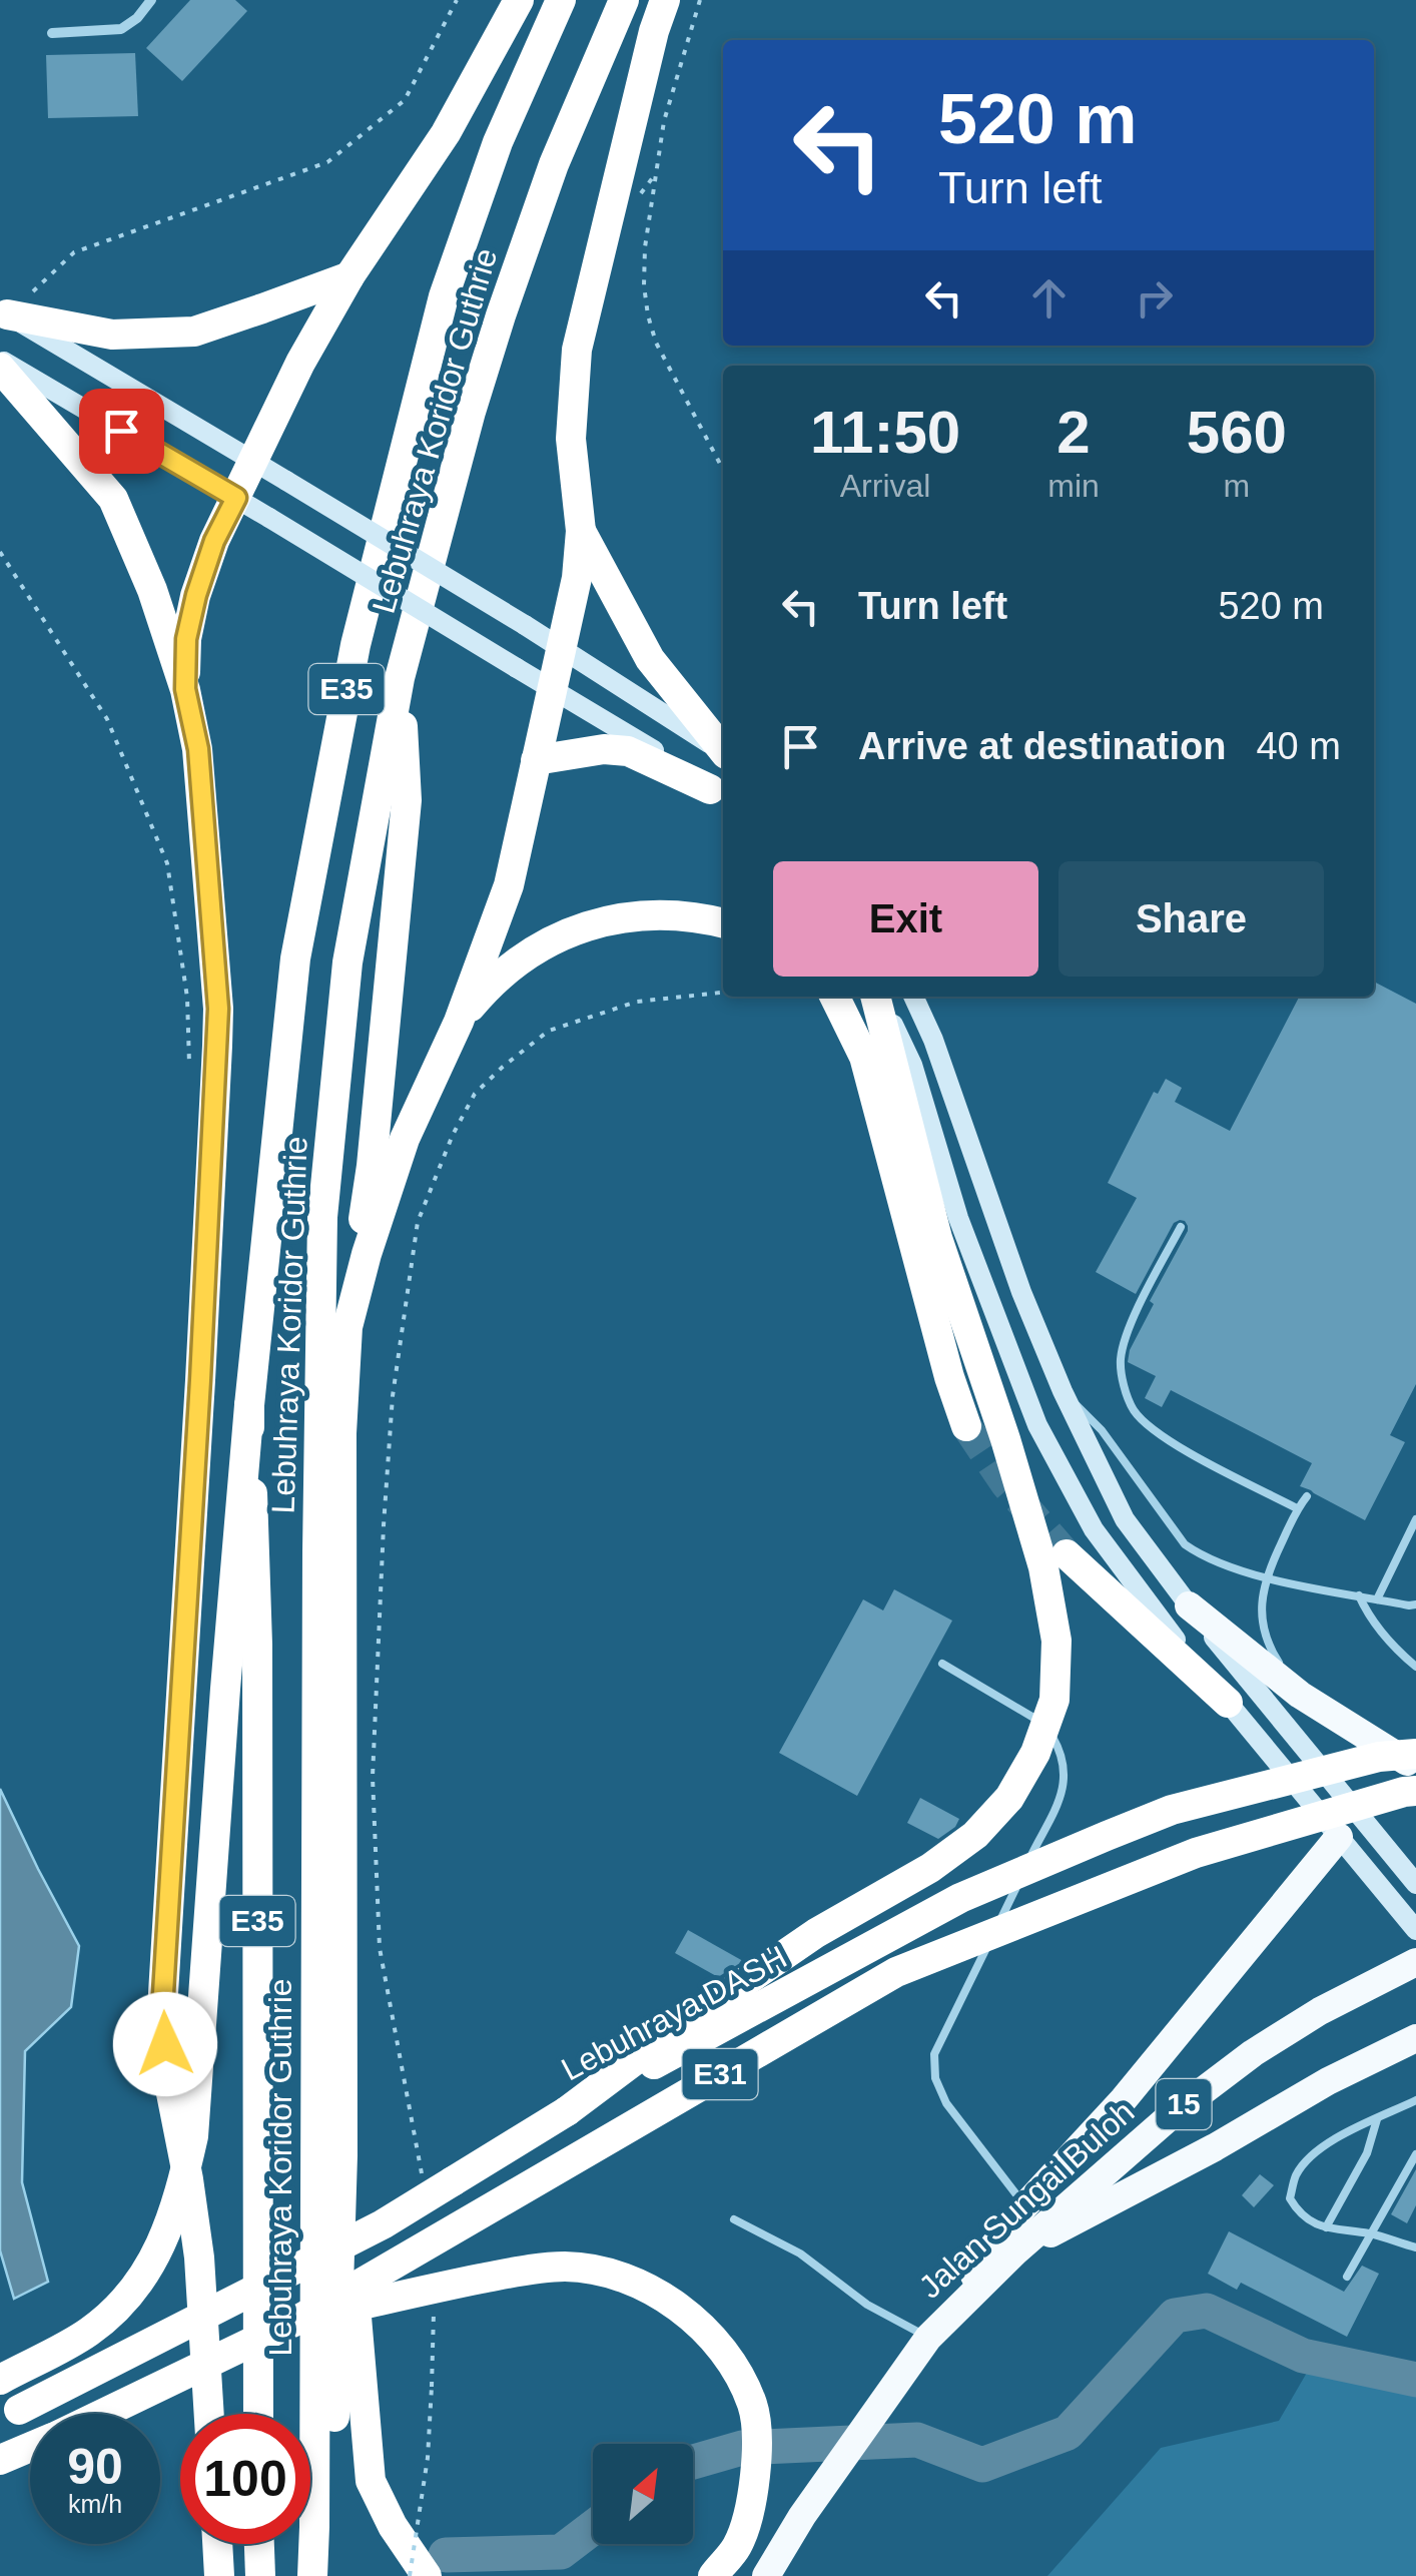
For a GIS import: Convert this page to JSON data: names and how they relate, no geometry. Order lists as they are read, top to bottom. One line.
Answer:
{"streets":{"highway":["Lebuhraya Koridor Guthrie","E35","Lebuhraya DASH","E31","15","Jalan Sungai Buloh"]},"north":"top right","page":{"turn":["520 m","Turn left"],"eta":["11:50","Arrival","2","min","560","m"],"list":[{"name":"Turn left","value":"520 m"},{"name":"Arrive at destination","value":"40 m"}],"buttons":["Exit","Share"],"speed":"90 km/h","limit":"100"}}
